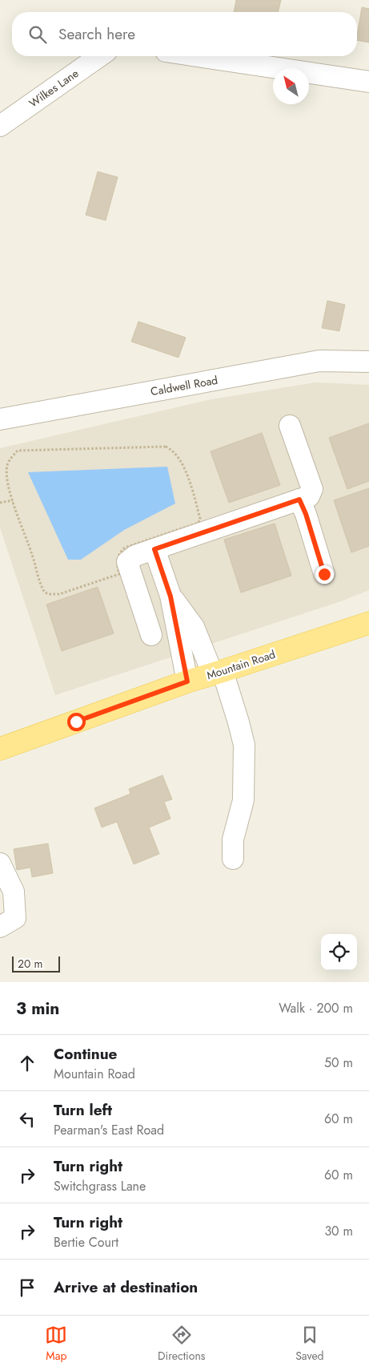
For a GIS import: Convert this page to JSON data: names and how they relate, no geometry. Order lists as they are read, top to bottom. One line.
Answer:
{"streets":{"main road":["Mountain Road"],"street":["Wilkes Lane","Caldwell Road"]},"scale_bar":"20 m","north":"top left","page":{"search":"Search here","scale":"20 m","heading":["3 min","Walk · 200 m"],"list":[["Continue","Mountain Road","50 m"],["Turn left","Pearman's East Road","60 m"],["Turn right","Switchgrass Lane","60 m"],["Turn right","Bertie Court","30 m"],"Arrive at destination"],"nav":["Map","Directions","Saved"]}}
